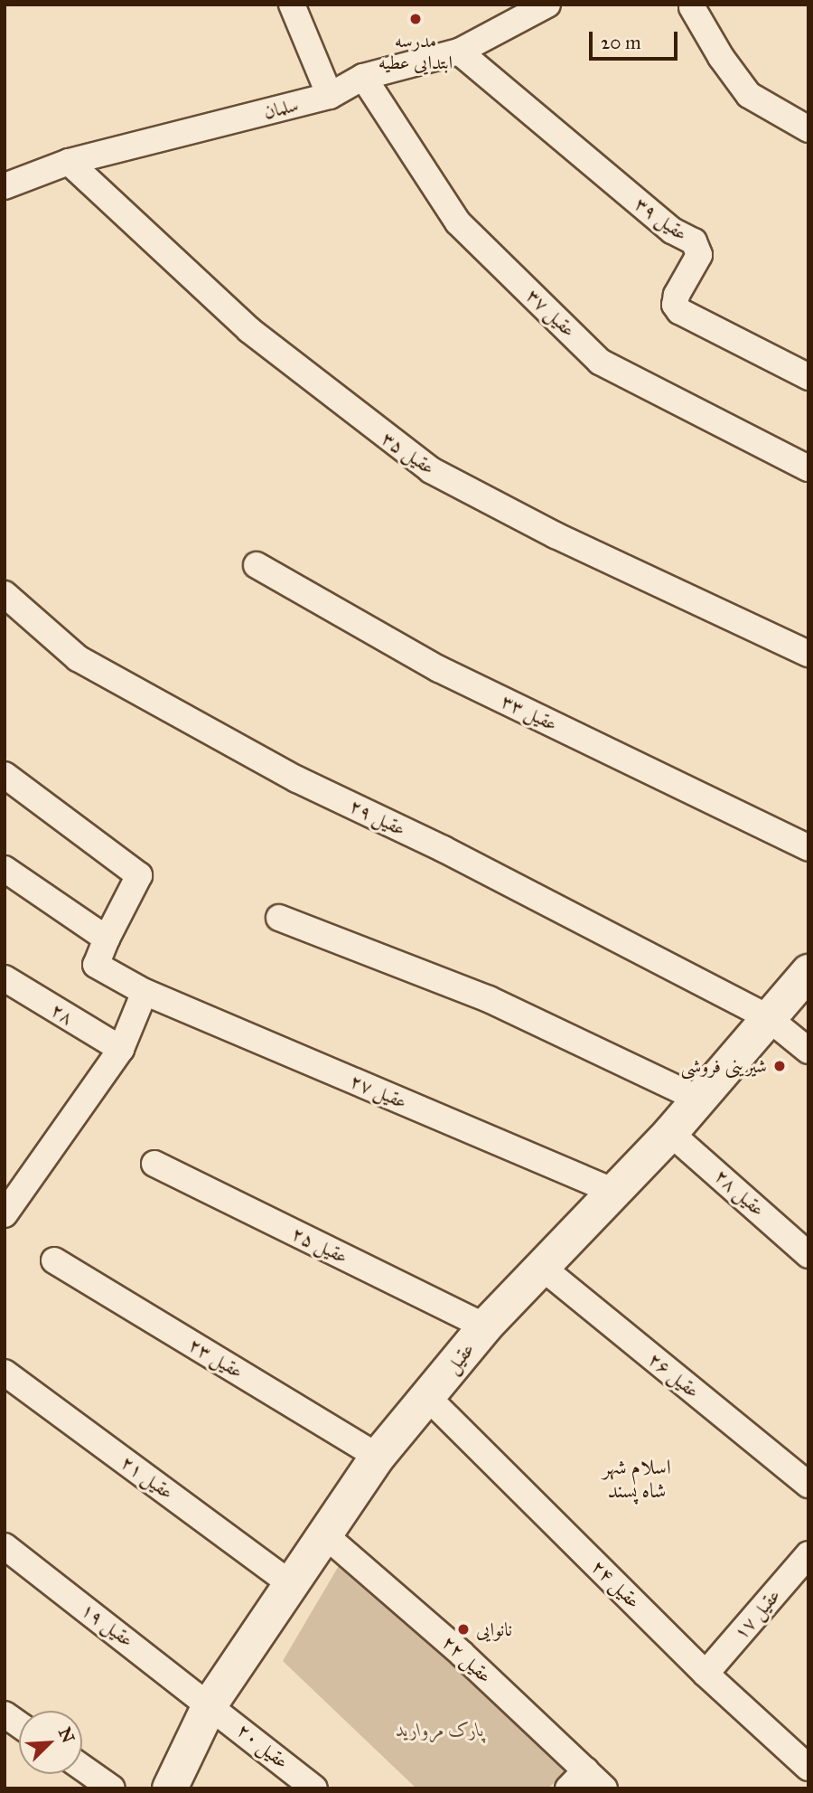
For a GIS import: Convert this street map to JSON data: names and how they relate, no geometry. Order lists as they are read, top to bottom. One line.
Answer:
{"streets":{"main road":["عقیل"],"street":["سلمان","عقیل ۳۹","عقیل ۳۷","عقیل ۳۵","عقیل ۳۳","عقیل ۲۹","۲۸","عقیل ۲۷","۲۸ عقیل","عقیل ۲۵","عقیل ۲۳","عقیل ۲۶","عقیل ۲۱","عقیل ۲۴","عقیل ۱۷","عقیل ۱۹","عقیل ۲۲","عقیل ۲۰"]},"crossings":[["سلمان","عقیل ۳۹"],["سلمان","عقیل ۳۷"],["سلمان","عقیل ۳۵"],["عقیل ۲۹","عقیل"],["عقیل ۲۷","عقیل"],["۲۸ عقیل","عقیل"],["عقیل ۲۵","عقیل"],["عقیل ۲۳","عقیل"],["عقیل","عقیل ۲۶"],["عقیل","عقیل ۲۱"],["عقیل","عقیل ۲۴"],["عقیل","عقیل ۱۹"],["عقیل","عقیل ۲۲"],["عقیل","عقیل ۲۰"],["عقیل ۲۴","عقیل ۱۷"],["عقیل ۱۹","عقیل ۲۰"]],"districts":["اسلام شهر شاه پسند"],"parks":["پارک مروارید"],"places":["مدرسه ابتدایی عطیه","شیرینی فروشی","نانوایی"],"scale_bar":"20 m","north":"top right"}
